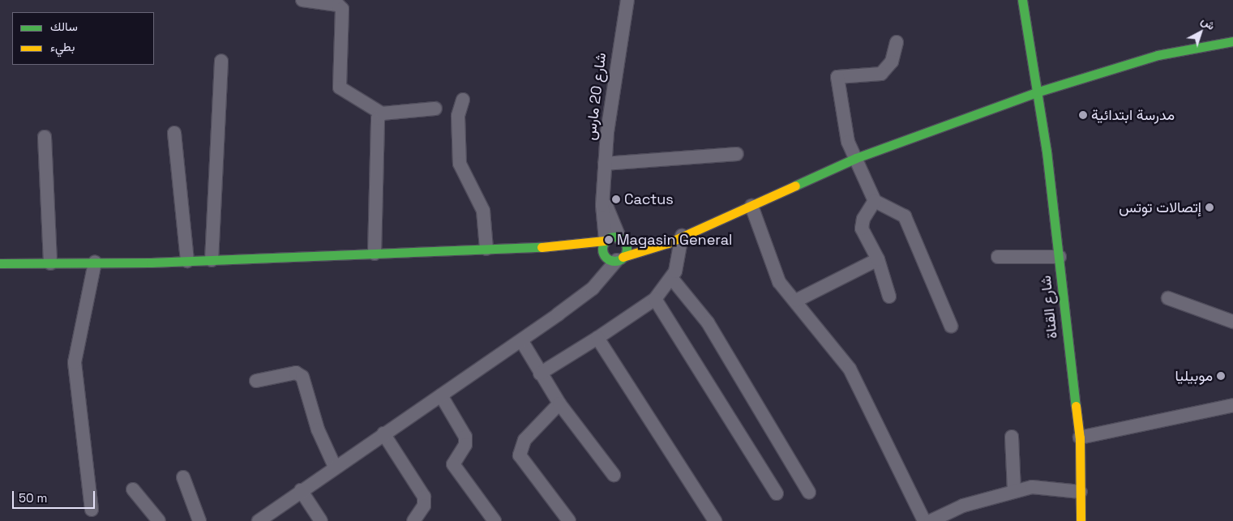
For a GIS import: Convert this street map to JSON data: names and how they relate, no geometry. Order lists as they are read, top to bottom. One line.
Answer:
{"streets":{"main road":["شارع القناة"],"street":["شارع 20 مارس"]},"places":["مدرسة ابتدائية","Cactus","إتصالات توتس","Magasin General","موبيليا"],"legend":["سالك","بطيء"],"scale_bar":"50 m","north":"top right"}
